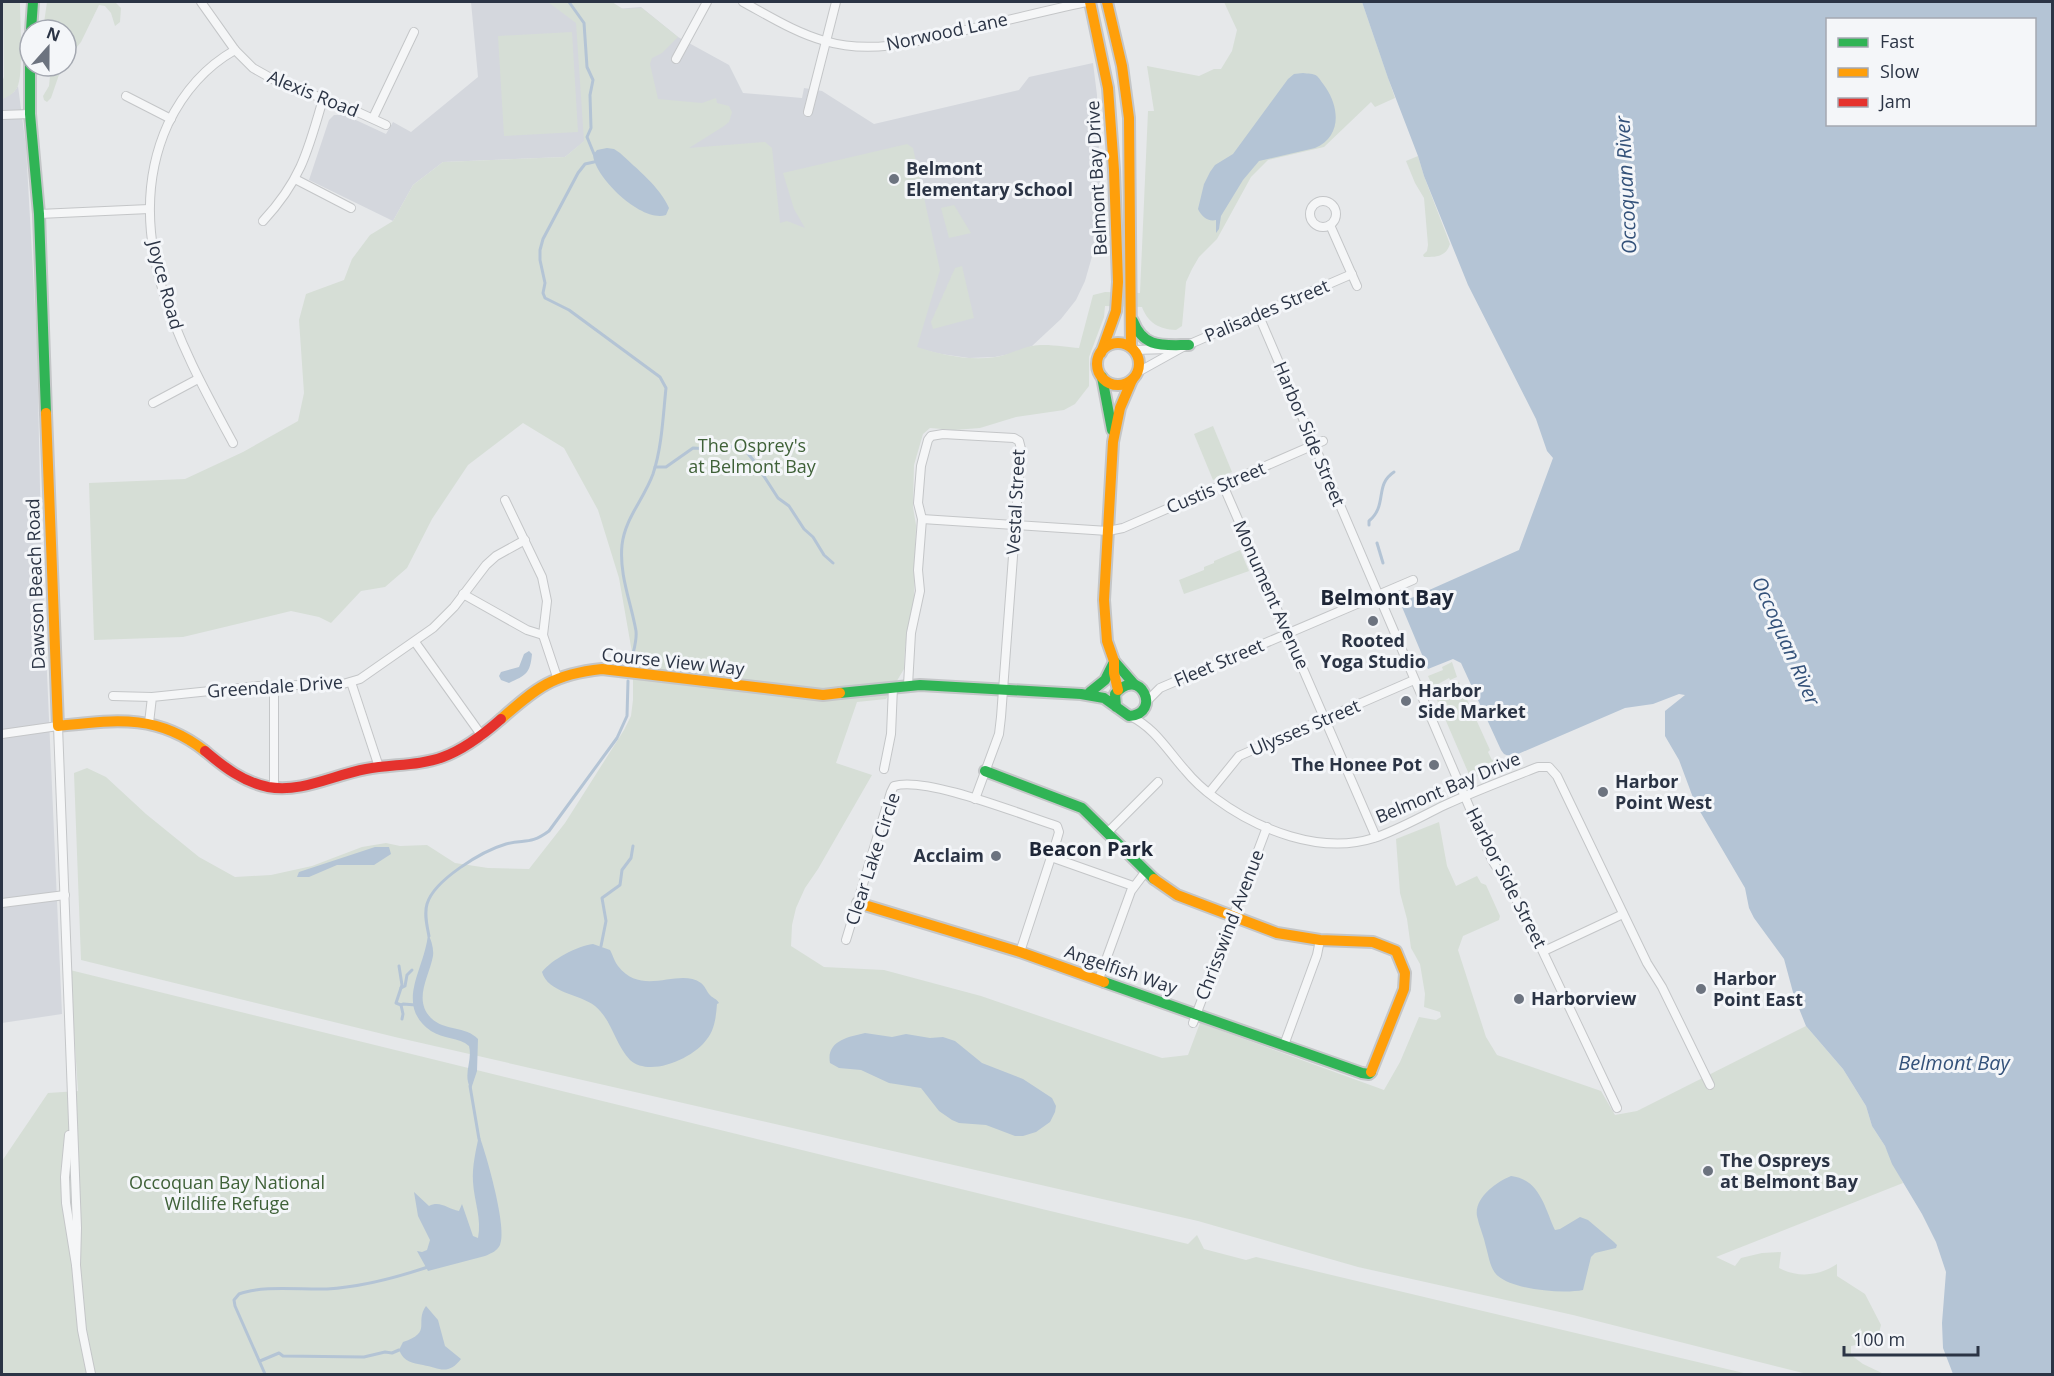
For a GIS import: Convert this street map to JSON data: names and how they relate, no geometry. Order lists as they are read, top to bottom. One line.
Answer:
{"streets":{"street":["Norwood Lane","Alexis Road","Belmont Bay Drive","Joyce Road","Palisades Street","Harbor Side Street","Custis Street","Vestal Street","Dawson Beach Road","Monument Avenue","Course View Way","Fleet Street","Greendale Drive","Ulysses Street","Clear Lake Circle","Chrisswind Avenue","Angelfish Way"]},"crossings":[["Norwood Lane","Belmont Bay Drive"],["Alexis Road","Joyce Road"],["Belmont Bay Drive","Palisades Street"],["Belmont Bay Drive","Harbor Side Street"],["Belmont Bay Drive","Custis Street"],["Belmont Bay Drive","Monument Avenue"],["Belmont Bay Drive","Course View Way"],["Belmont Bay Drive","Fleet Street"],["Belmont Bay Drive","Ulysses Street"],["Belmont Bay Drive","Chrisswind Avenue"],["Palisades Street","Harbor Side Street"],["Harbor Side Street","Custis Street"],["Harbor Side Street","Fleet Street"],["Harbor Side Street","Ulysses Street"],["Custis Street","Monument Avenue"],["Vestal Street","Course View Way"],["Dawson Beach Road","Course View Way"],["Monument Avenue","Fleet Street"],["Monument Avenue","Ulysses Street"],["Course View Way","Fleet Street"],["Clear Lake Circle","Angelfish Way"],["Chrisswind Avenue","Angelfish Way"]],"districts":["Belmont Bay","Beacon Park"],"water":["Occoquan River","Belmont Bay"],"parks":["The Osprey's at Belmont Bay","Occoquan Bay National Wildlife Refuge"],"places":["Belmont Elementary School","Rooted Yoga Studio","Harbor Side Market","The Honee Pot","Harbor Point West","Acclaim","Harbor Point East","Harborview","The Ospreys at Belmont Bay"],"legend":["Fast","Slow","Jam"],"scale_bar":"100 m","north":"top"}
